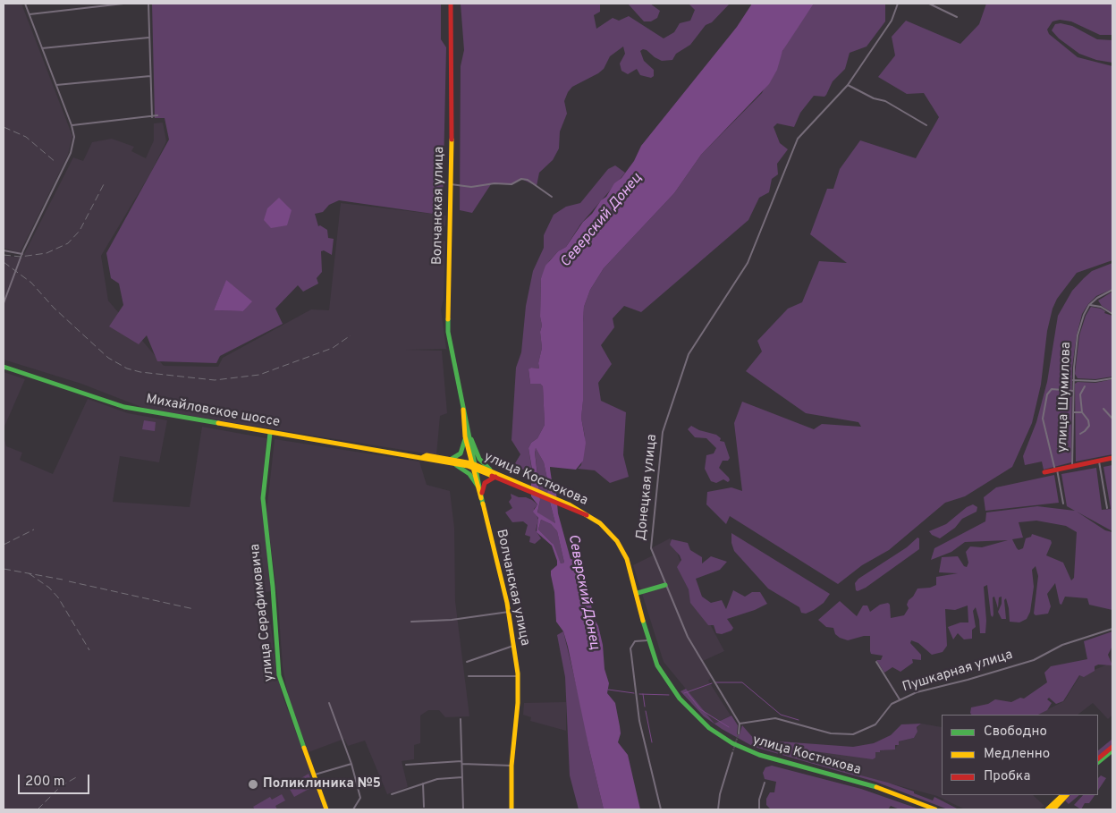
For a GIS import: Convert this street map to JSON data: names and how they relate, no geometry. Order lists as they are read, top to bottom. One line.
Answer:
{"streets":{"main road":["Волчанская улица","Михайловское шоссе","улица Костюкова","улица Серафимовича"],"street":["улица Шумилова","Донецкая улица","Пушкарная улица"]},"crossings":[["Волчанская улица","Михайловское шоссе"],["Волчанская улица","улица Костюкова"],["Михайловское шоссе","улица Костюкова"],["Михайловское шоссе","улица Серафимовича"],["Донецкая улица","Пушкарная улица"]],"water":["Северский Донец"],"places":["Поликлиника №5"],"legend":["Свободно","Медленно","Пробка"],"scale_bar":"200 m"}
